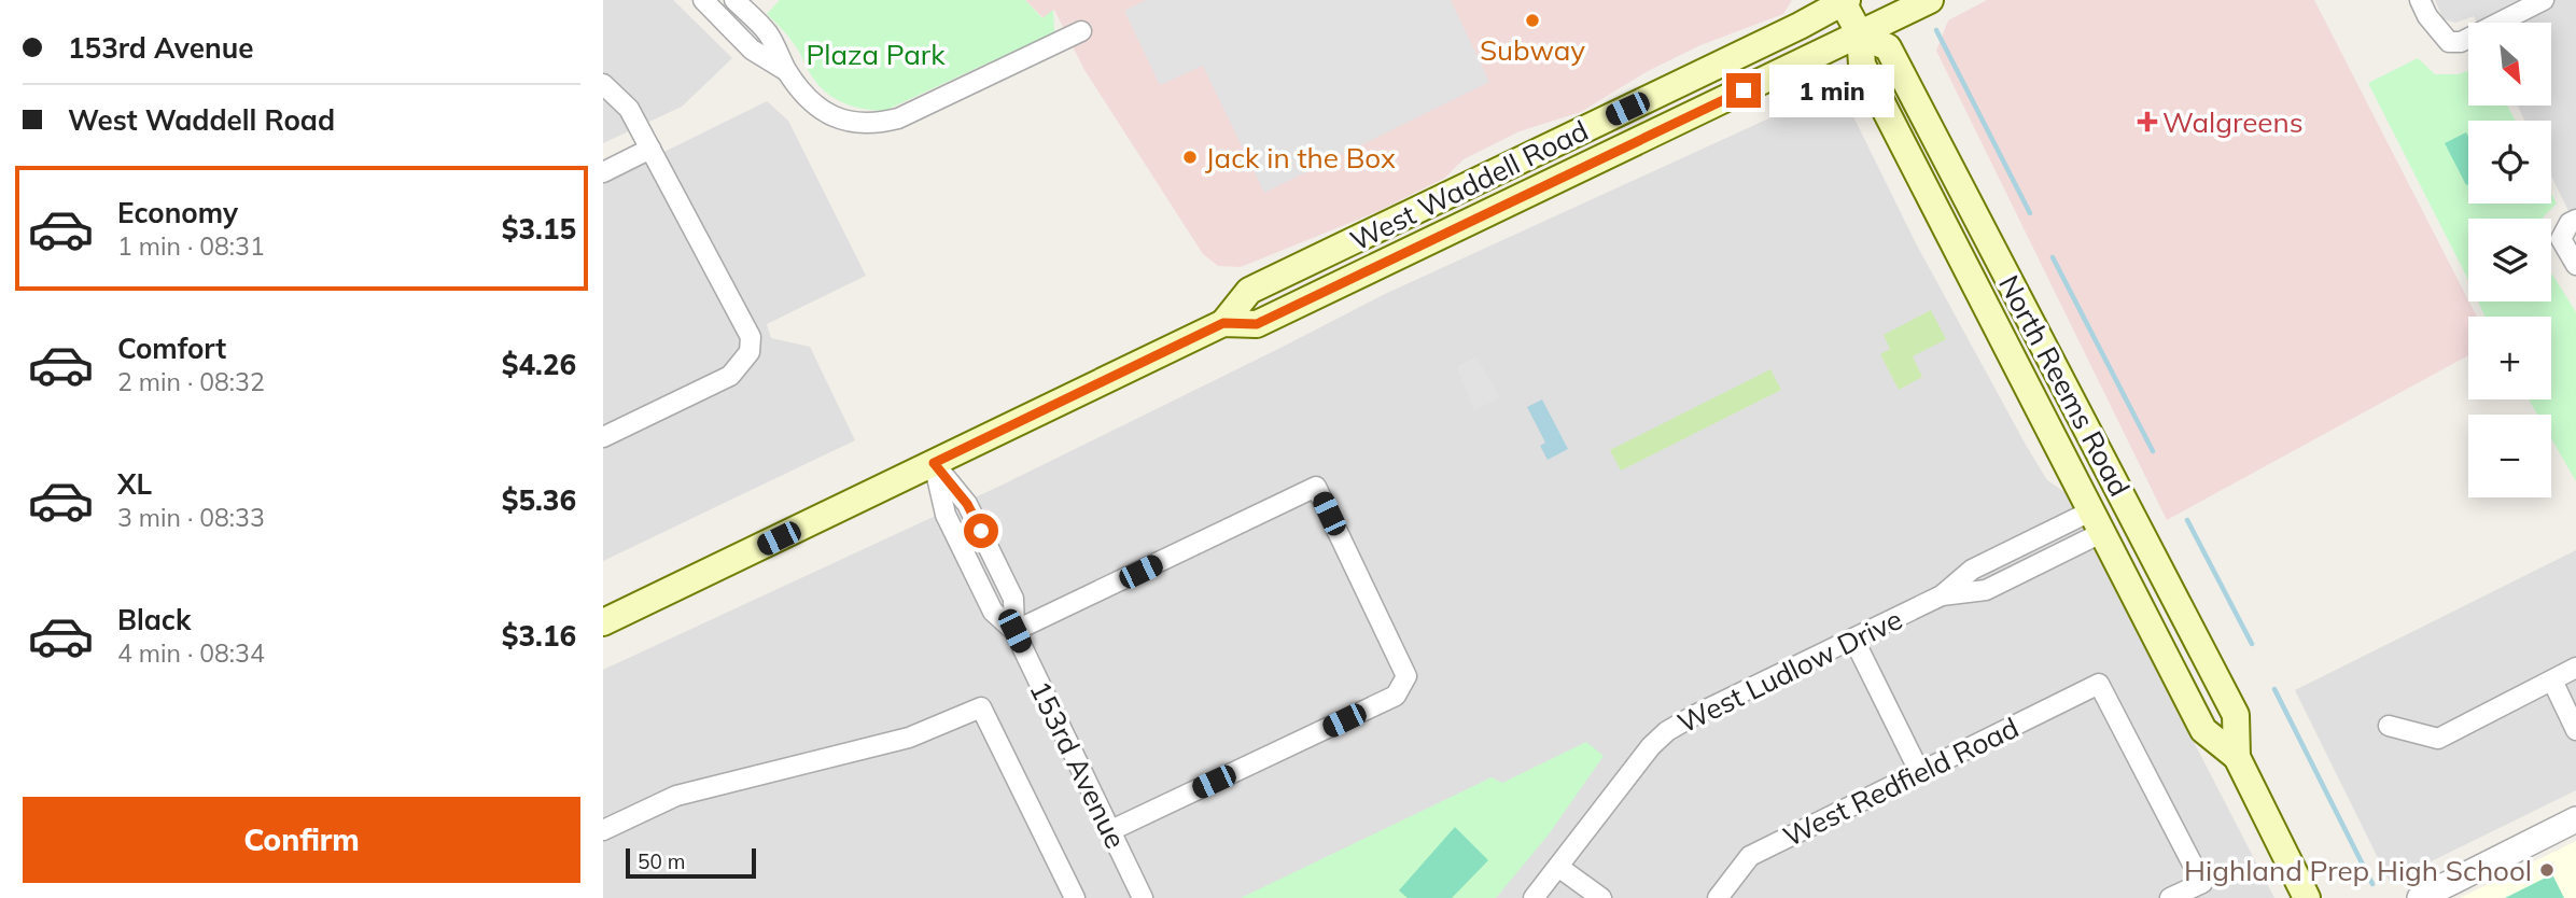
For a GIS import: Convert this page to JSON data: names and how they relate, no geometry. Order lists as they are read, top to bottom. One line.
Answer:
{"streets":{"main road":["West Waddell Road","North Reems Road"],"street":["West Ludlow Drive","153rd Avenue","West Redfield Road"]},"crossings":[["West Waddell Road","North Reems Road"],["West Waddell Road","153rd Avenue"],["North Reems Road","West Ludlow Drive"]],"parks":["Plaza Park"],"places":{"other":["Subway","Jack in the Box","Highland Prep High School"],"health":["Walgreens"]},"scale_bar":"50 m","north":"bottom right","page":{"banner":["153rd Avenue","West Waddell Road"],"map_buttons":["+","−"],"bubble":"1 min","list":[{"name":"Economy","note":"1 min · 08:31","value":"$3.15"},{"name":"Comfort","note":"2 min · 08:32","value":"$4.26"},{"name":"XL","note":"3 min · 08:33","value":"$5.36"},{"name":"Black","note":"4 min · 08:34","value":"$3.16"}],"buttons":"Confirm","scale":"50 m"}}
